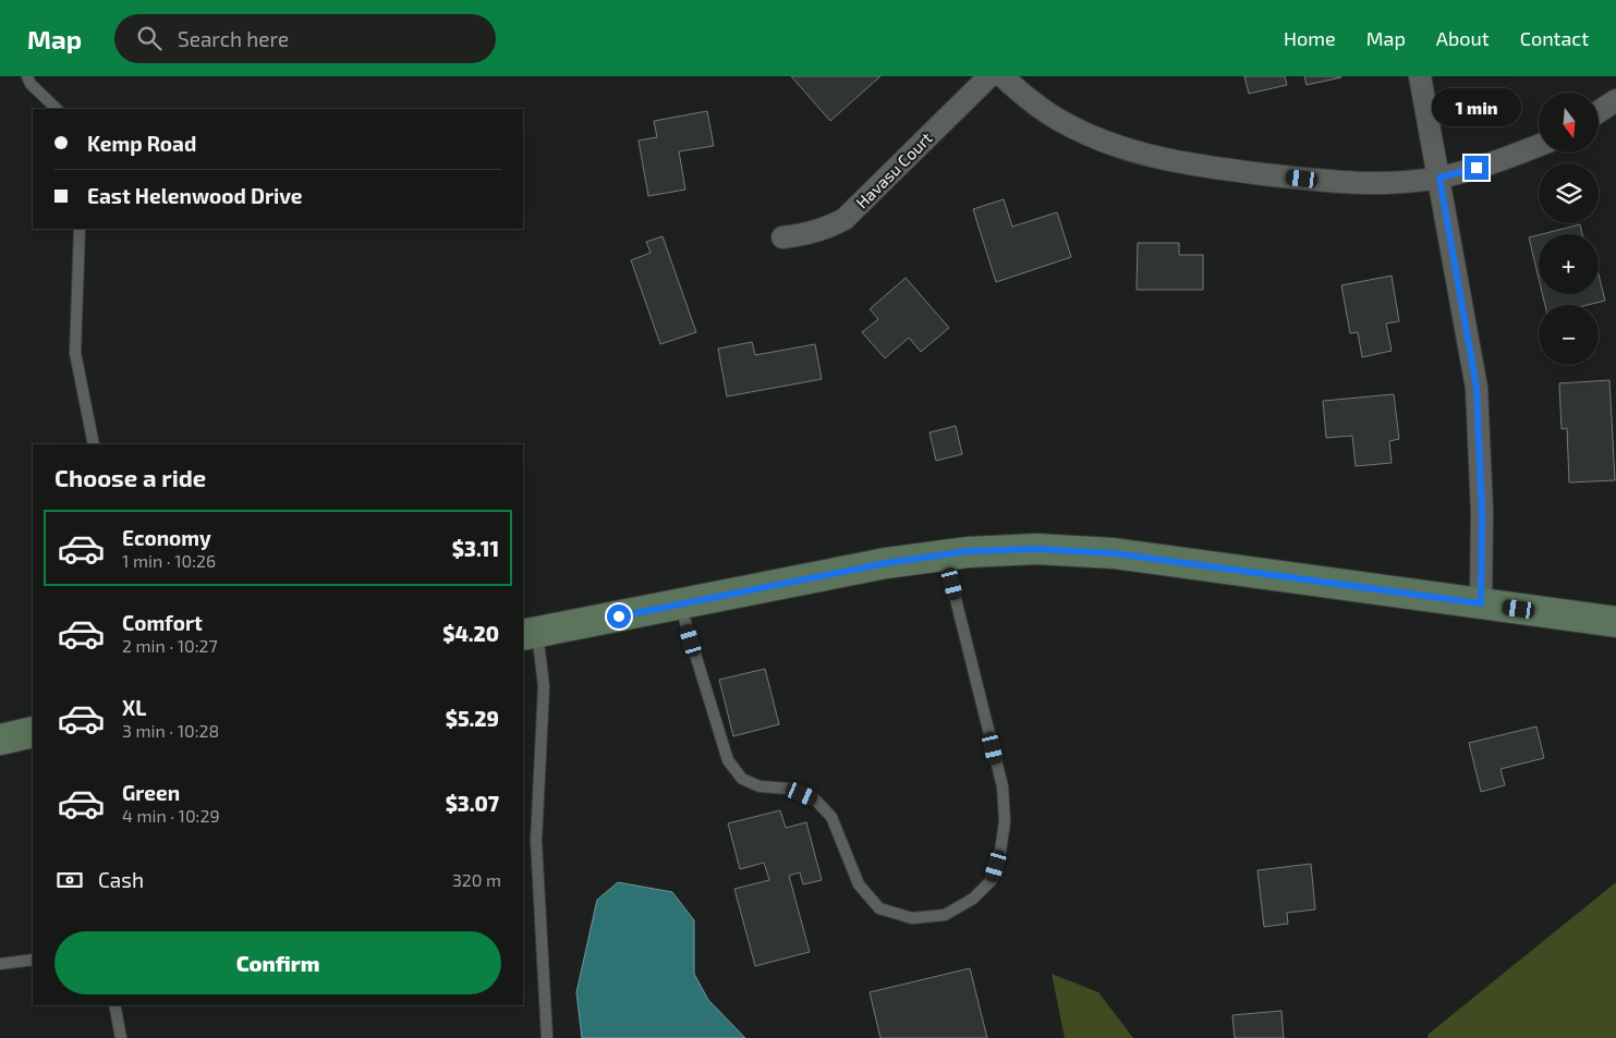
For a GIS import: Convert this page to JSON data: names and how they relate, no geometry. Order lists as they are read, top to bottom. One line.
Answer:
{"streets":{"street":["Havasu Court"]},"north":"bottom","page":{"header":"Map","search":"Search here","nav":["Home","Map","About","Contact"],"bubble":"1 min","map_buttons":["+","−"],"banner":["Kemp Road","East Helenwood Drive"],"heading":"Choose a ride","list":[{"name":"Economy","note":"1 min · 10:26","value":"$3.11"},{"name":"Comfort","note":"2 min · 10:27","value":"$4.20"},{"name":"XL","note":"3 min · 10:28","value":"$5.29"},{"name":"Green","note":"4 min · 10:29","value":"$3.07"}],"pay":["Cash","320 m"],"buttons":"Confirm"}}
